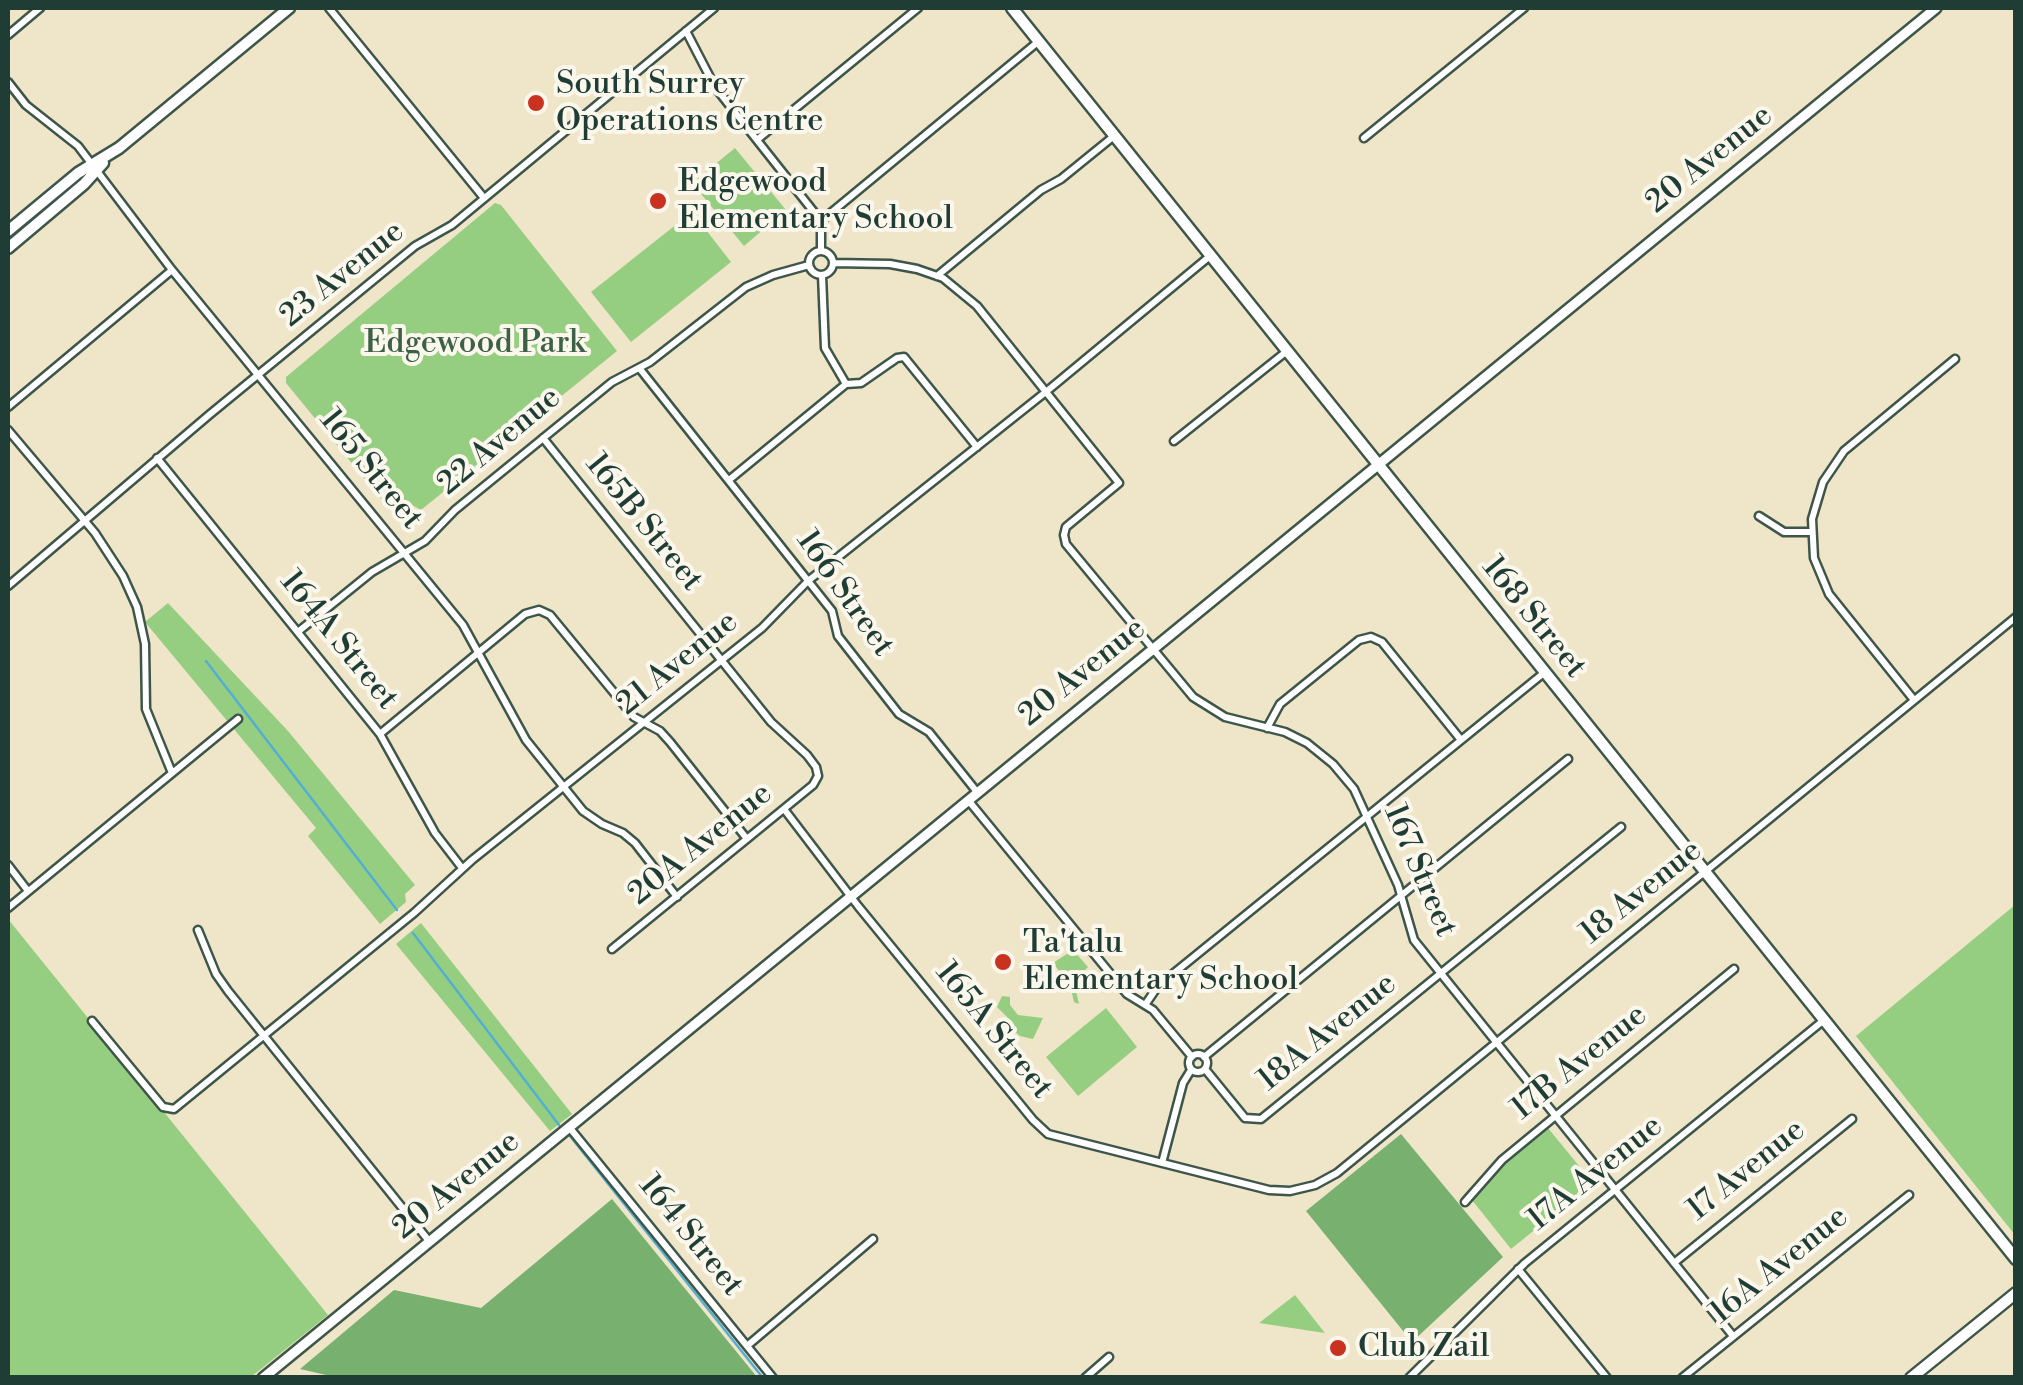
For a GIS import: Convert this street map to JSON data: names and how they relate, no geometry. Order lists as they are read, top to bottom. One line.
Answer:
{"streets":{"main road":["168 Street"],"street":["20 Avenue","23 Avenue","22 Avenue","165 Street","165B Street","166 Street","164A Street","21 Avenue","20A Avenue","167 Street","18 Avenue","165A Street","18A Avenue","17B Avenue","17 Avenue","17A Avenue","164 Street","16A Avenue"]},"crossings":[["20 Avenue","166 Street"],["20 Avenue","168 Street"],["20 Avenue","167 Street"],["20 Avenue","165A Street"],["20 Avenue","164 Street"],["23 Avenue","165 Street"],["23 Avenue","164A Street"],["22 Avenue","165 Street"],["22 Avenue","165B Street"],["22 Avenue","166 Street"],["22 Avenue","164A Street"],["165 Street","21 Avenue"],["165 Street","20A Avenue"],["165B Street","21 Avenue"],["165B Street","20A Avenue"],["166 Street","21 Avenue"],["168 Street","21 Avenue"],["168 Street","18 Avenue"],["168 Street","17A Avenue"],["164A Street","21 Avenue"],["21 Avenue","167 Street"],["20A Avenue","165A Street"],["167 Street","18 Avenue"],["167 Street","18A Avenue"],["167 Street","17B Avenue"],["167 Street","17 Avenue"],["167 Street","17A Avenue"],["167 Street","16A Avenue"],["18 Avenue","165A Street"]],"parks":["Edgewood Park"],"places":["South Surrey Operations Centre","Edgewood Elementary School","Ta'talu Elementary School","Club Zail"]}
